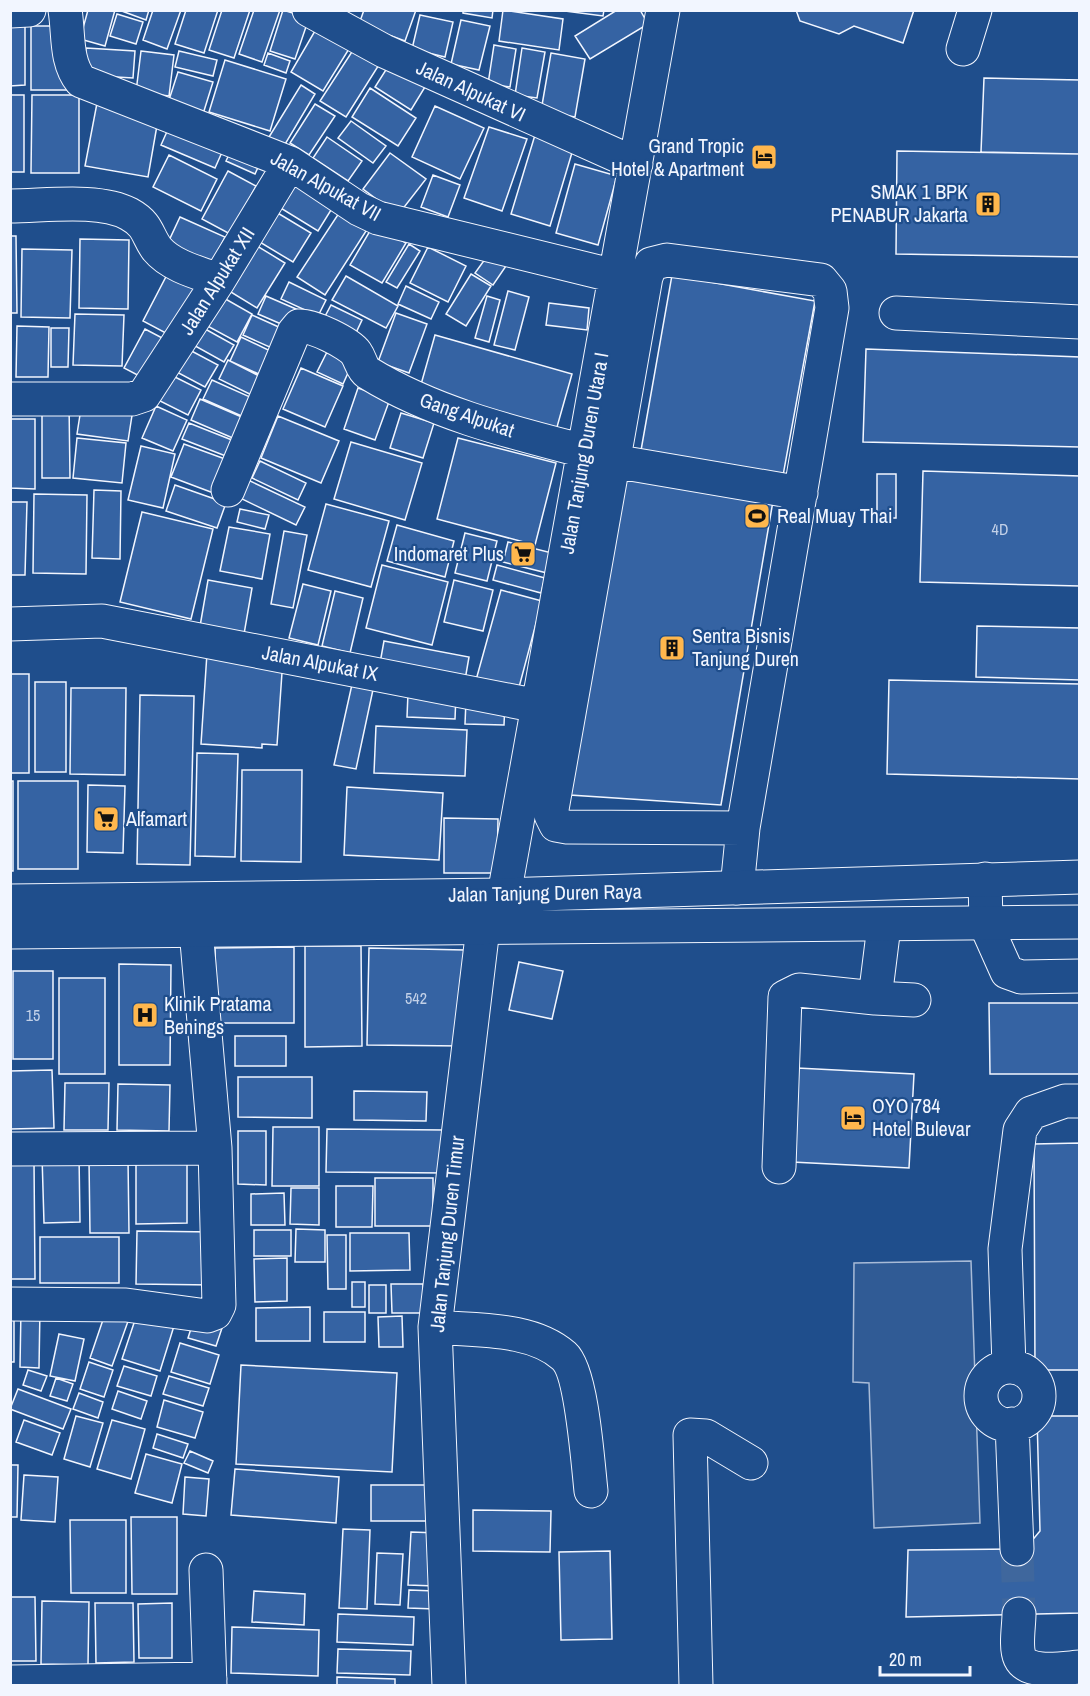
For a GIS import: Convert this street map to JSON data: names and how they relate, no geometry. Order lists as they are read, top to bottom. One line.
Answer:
{"streets":{"street":["Jalan Alpukat VI","Jalan Alpukat VII","Jalan Alpukat XII","Gang Alpukat","Jalan Tanjung Duren Utara I","Jalan Alpukat IX","Jalan Tanjung Duren Raya","Jalan Tanjung Duren Timur"]},"crossings":[["Jalan Alpukat VI","Jalan Tanjung Duren Utara I"],["Jalan Alpukat VII","Jalan Alpukat XII"],["Jalan Alpukat VII","Jalan Tanjung Duren Utara I"],["Gang Alpukat","Jalan Tanjung Duren Utara I"],["Jalan Tanjung Duren Utara I","Jalan Alpukat IX"],["Jalan Tanjung Duren Utara I","Jalan Tanjung Duren Raya"],["Jalan Tanjung Duren Raya","Jalan Tanjung Duren Timur"]],"places":{"hotel":["Grand Tropic Hotel & Apartment","OYO 784 Hotel Bulevar"],"building":["SMAK 1 BPK PENABUR Jakarta","Sentra Bisnis Tanjung Duren"],"sports":["Real Muay Thai"],"supermarket":["Indomaret Plus","Alfamart"],"hospital":["Klinik Pratama Benings"]},"house_numbers":["4D","542","15"],"scale_bar":"20 m"}
